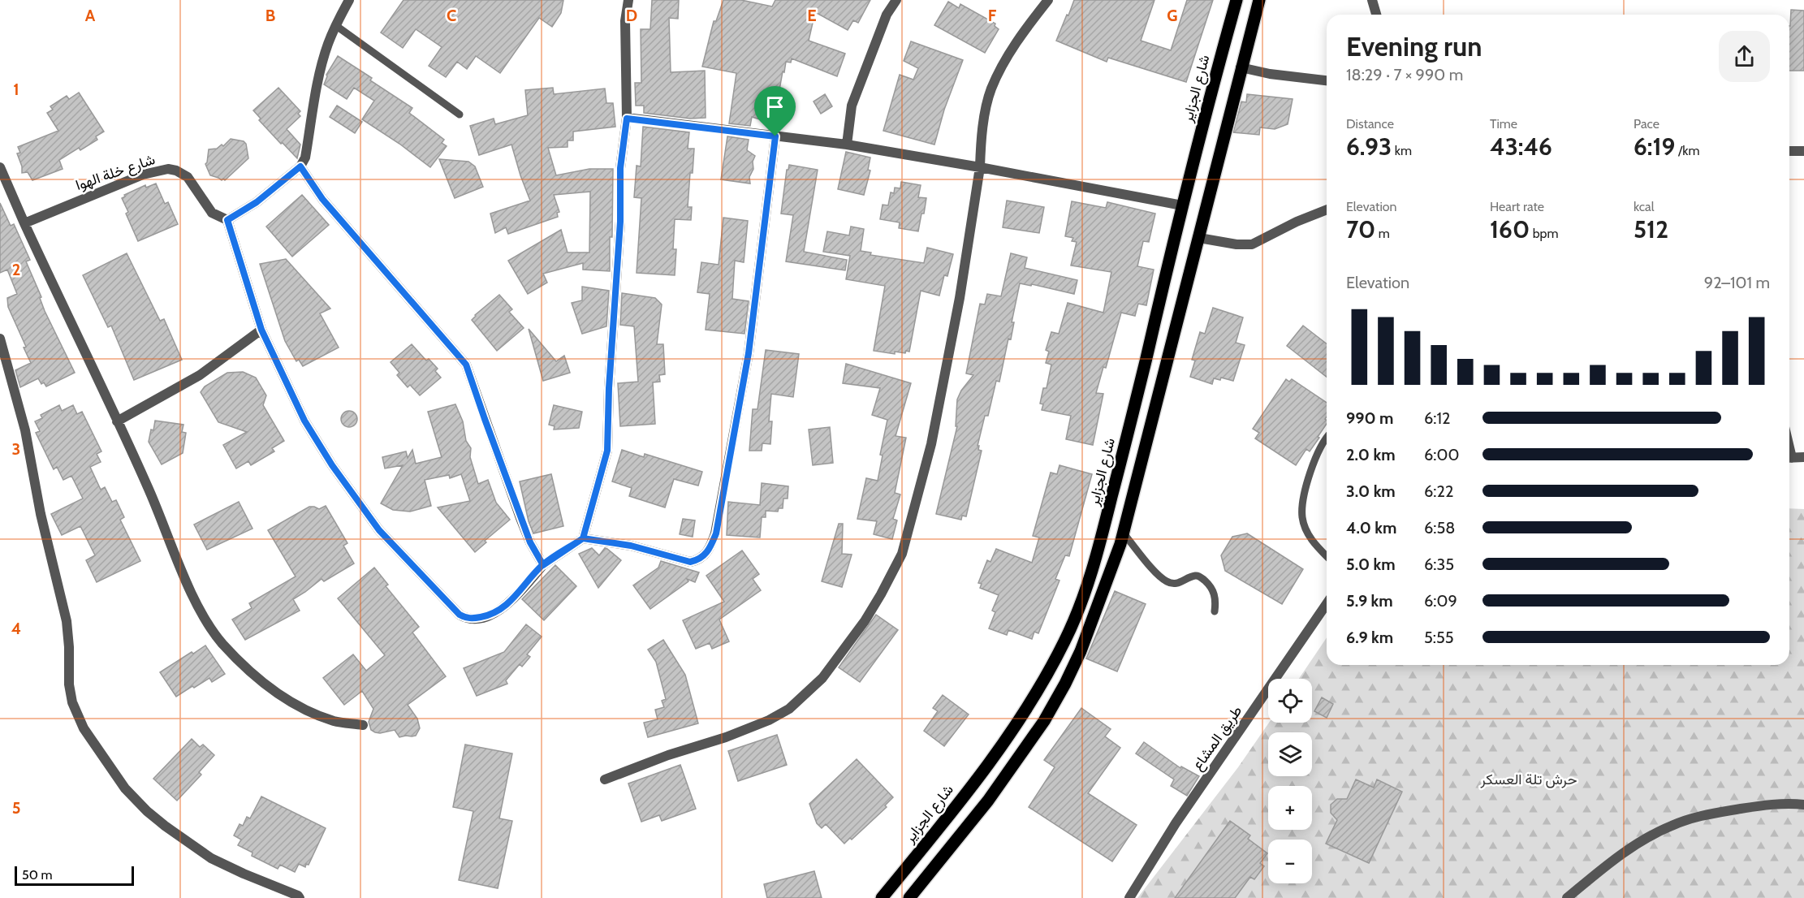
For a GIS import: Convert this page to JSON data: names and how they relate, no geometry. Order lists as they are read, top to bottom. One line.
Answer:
{"streets":{"main road":["شارع الجزاير"],"street":["شارع خلة الهوا","طريق المشاع"]},"parks":["حرش تلة العسكر"],"scale_bar":"50 m","page":{"heading":["Evening run","18:29 · 7 × 990 m"],"stats":[["Distance","6.93 km"],["Time","43:46"],["Pace","6:19 /km"],["Elevation","70 m"],["Heart rate","160 bpm"],["kcal","512"]],"chart":["Elevation","92–101 m"],"list":[{"name":"990 m","note":"6:12"},{"name":"2.0 km","note":"6:00"},{"name":"3.0 km","note":"6:22"},{"name":"4.0 km","note":"6:58"},{"name":"5.0 km","note":"6:35"},{"name":"5.9 km","note":"6:09"},{"name":"6.9 km","note":"5:55"}],"map_buttons":["+","−"],"scale":"50 m"},"grid":{"columns":["A","B","C","D","E","F","G"],"rows":["1","2","3","4","5"]}}
